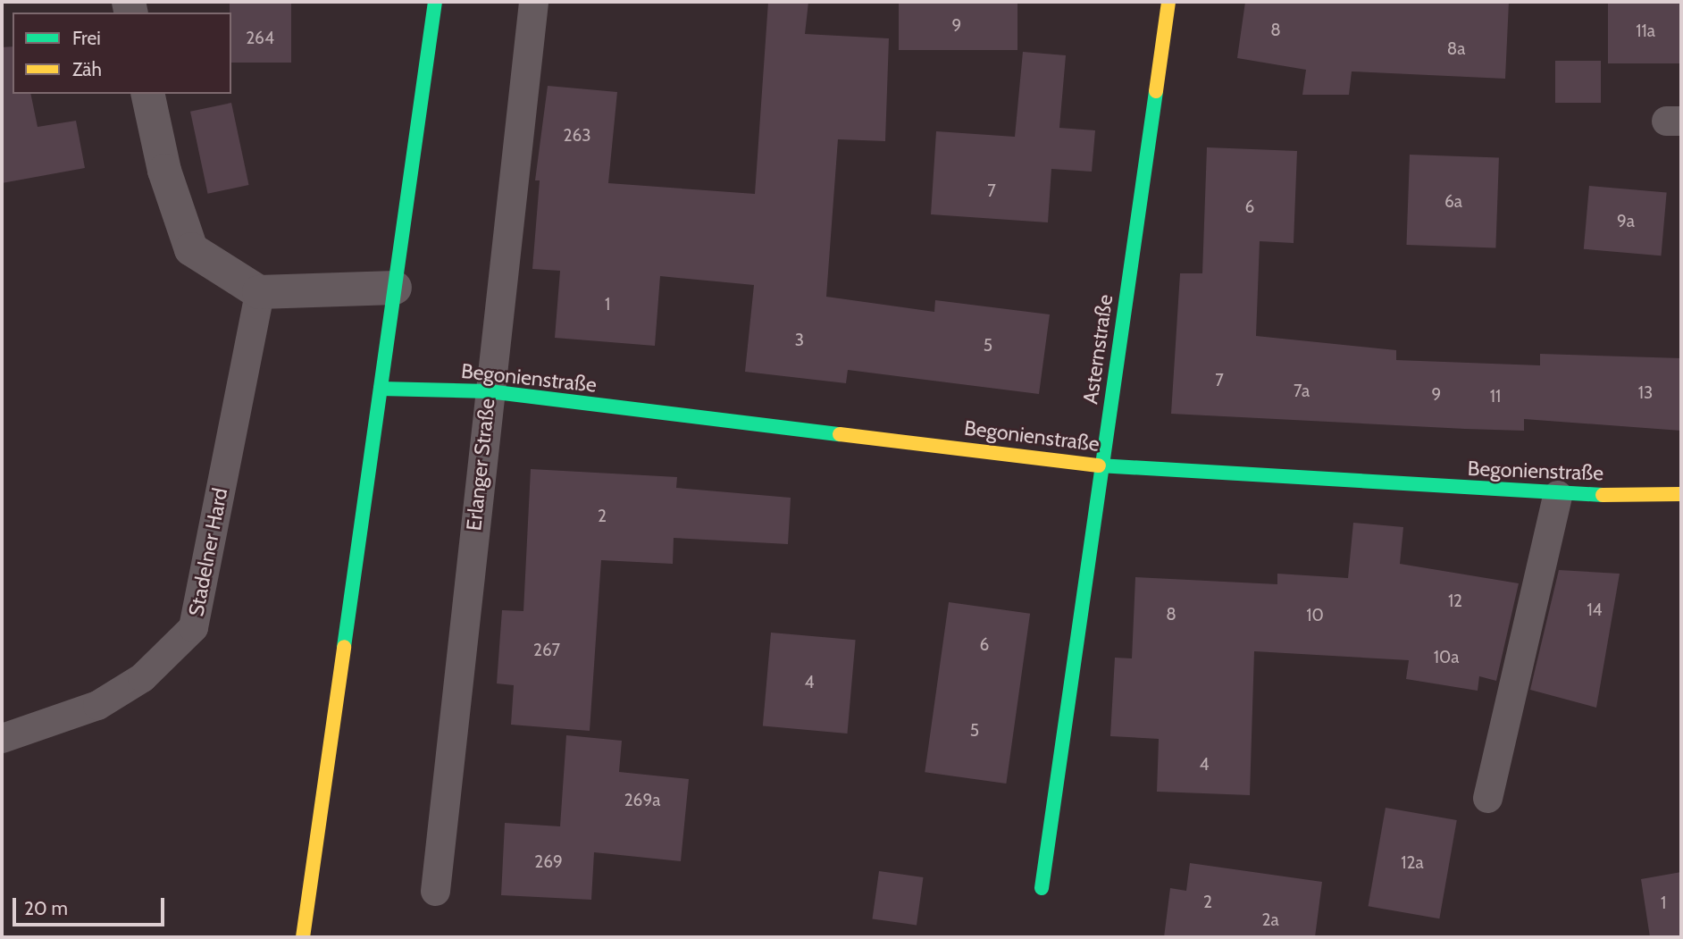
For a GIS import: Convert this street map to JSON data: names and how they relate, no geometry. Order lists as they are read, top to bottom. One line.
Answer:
{"streets":{"street":["Asternstraße","Begonienstraße"],"lane":["Erlanger Straße","Stadelner Hard"]},"crossings":[["Asternstraße","Begonienstraße"],["Begonienstraße","Erlanger Straße"]],"house_numbers":["9","8","11a","264","8a","263","7","6a","6","9a","1","3","5","7","7a","13","9","11","2","12","14","8","10","6","267","10a","4","5","4","269a","269","12a","2","1","2a"],"legend":["Frei","Zäh"],"scale_bar":"20 m"}
